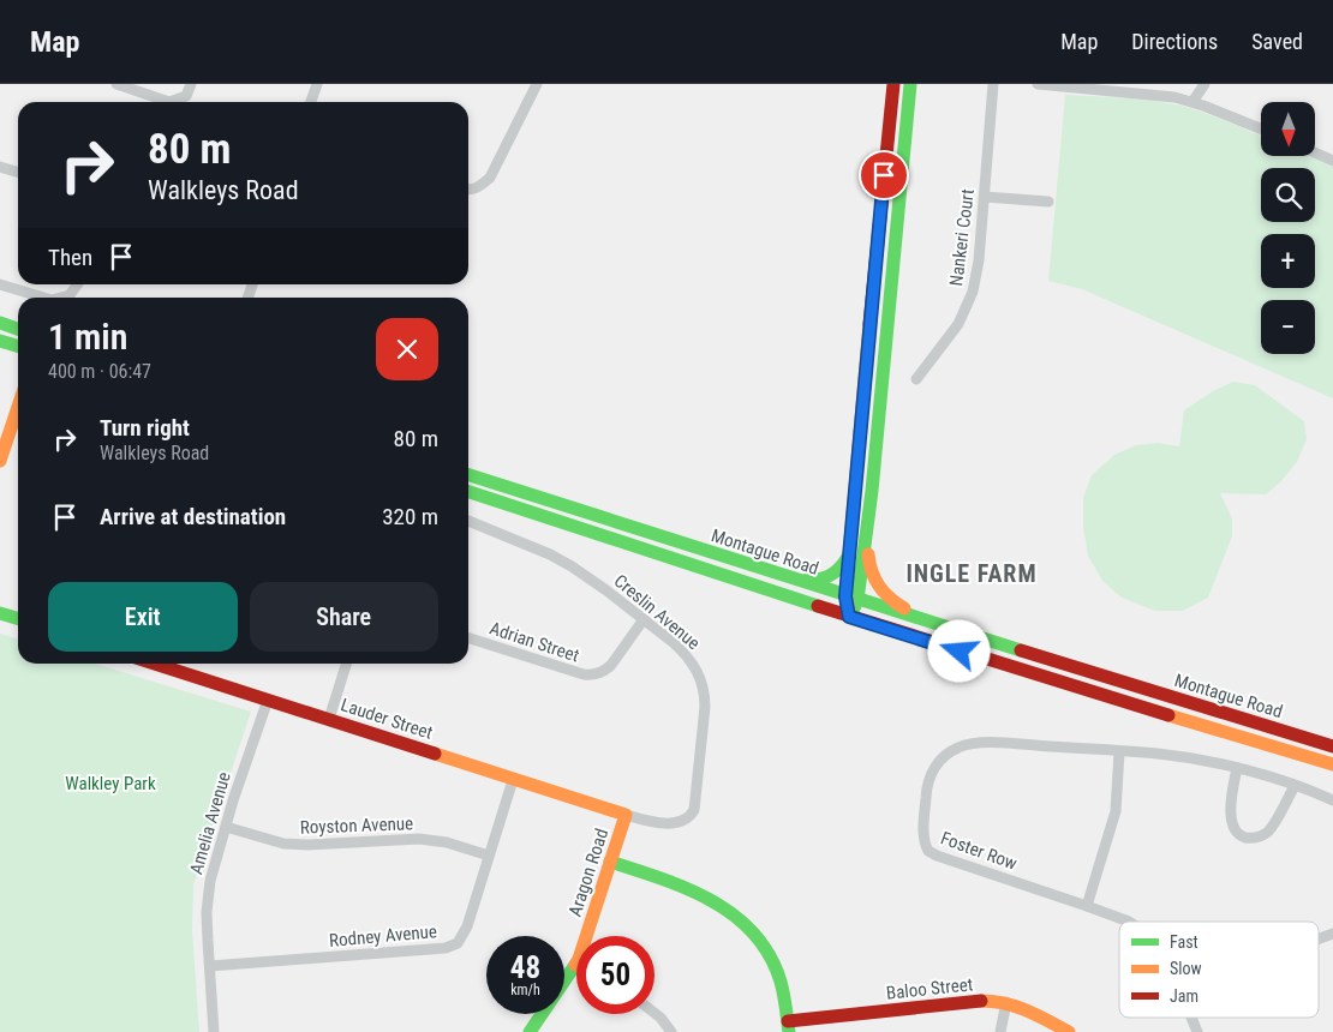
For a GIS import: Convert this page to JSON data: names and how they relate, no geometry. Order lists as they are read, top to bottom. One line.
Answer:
{"streets":{"main road":["Montague Road","Lauder Street","Aragon Road","Baloo Street"],"street":["Nankeri Court","Creslin Avenue","Adrian Street","Amelia Avenue","Royston Avenue","Foster Row","Rodney Avenue"]},"crossings":[["Creslin Avenue","Adrian Street"],["Creslin Avenue","Lauder Street"],["Creslin Avenue","Aragon Road"],["Lauder Street","Amelia Avenue"],["Lauder Street","Aragon Road"],["Lauder Street","Rodney Avenue"],["Amelia Avenue","Royston Avenue"],["Amelia Avenue","Rodney Avenue"],["Royston Avenue","Rodney Avenue"]],"districts":["INGLE FARM"],"parks":["Walkley Park"],"legend":["Fast","Slow","Jam"],"north":"bottom","page":{"header":"Map","nav":["Map","Directions","Saved"],"map_buttons":["+","−"],"turn":["80 m","Walkleys Road"],"then":"Then","heading":["1 min","400 m · 06:47"],"list":[{"name":"Turn right","note":"Walkleys Road","value":"80 m"},{"name":"Arrive at destination","value":"320 m"}],"buttons":["Exit","Share"],"speed":"48 km/h","limit":"50"}}
